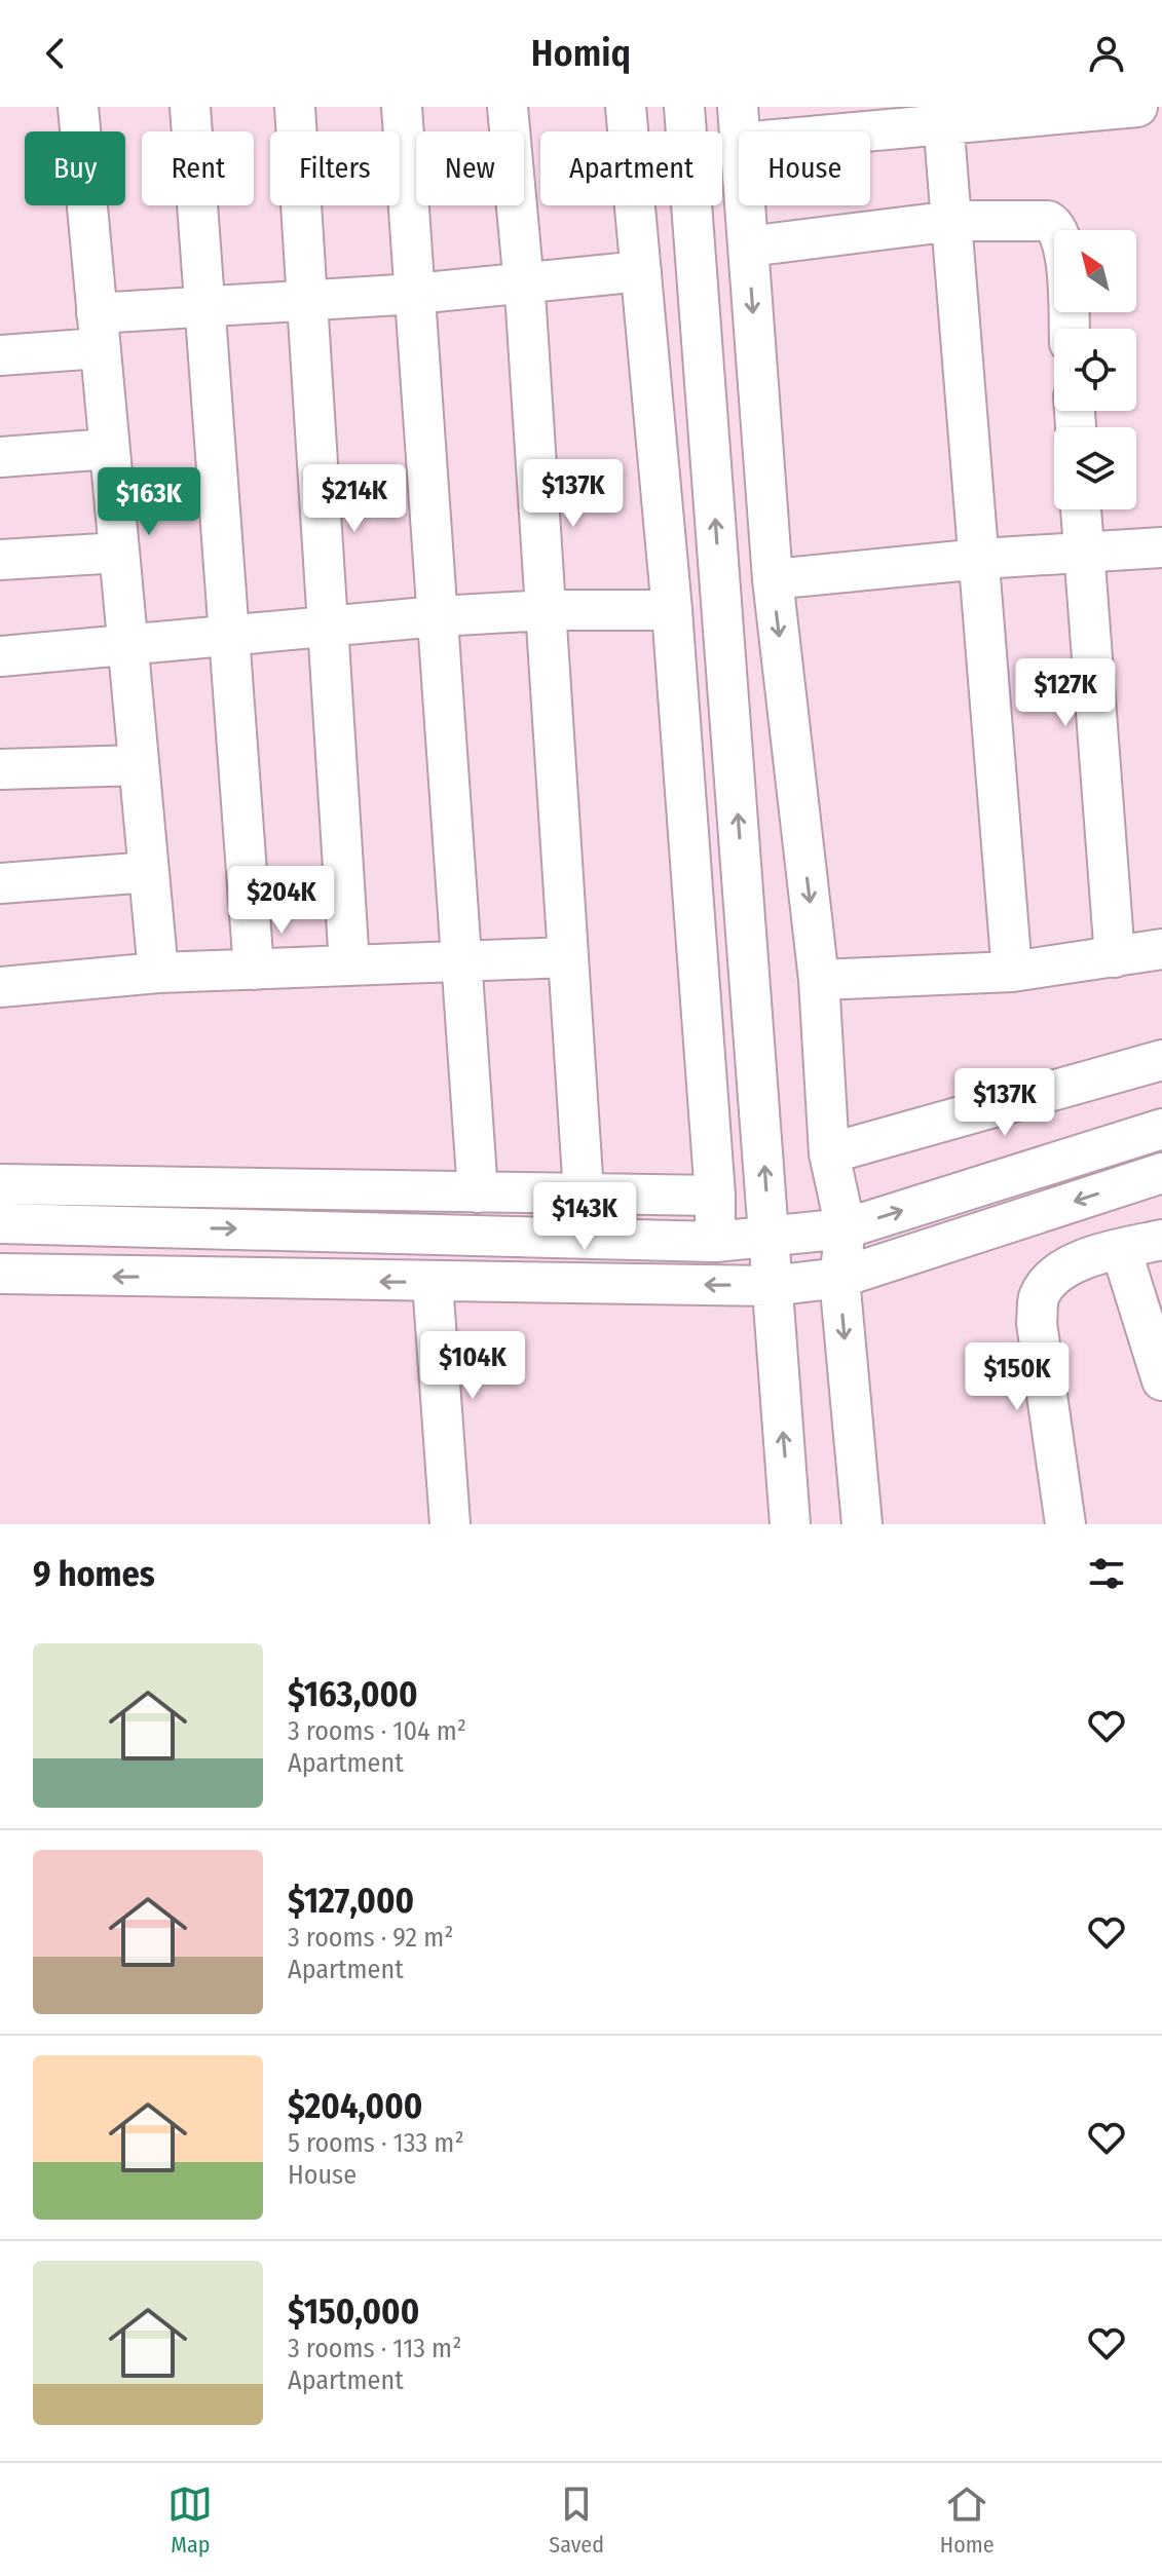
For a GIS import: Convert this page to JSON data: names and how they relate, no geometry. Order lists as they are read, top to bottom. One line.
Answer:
{"north":"top left","page":{"header":"Homiq","chip":["Buy","Rent","Filters","New","Apartment","House"],"price":["$137K","$214K","$163K","$127K","$204K","$137K","$143K","$104K","$150K"],"heading":"9 homes","list":[{"name":"$163,000","note":"3 rooms · 104 m² · Apartment"},{"name":"$127,000","note":"3 rooms · 92 m² · Apartment"},{"name":"$204,000","note":"5 rooms · 133 m² · House"},{"name":"$150,000","note":"3 rooms · 113 m² · Apartment"}],"tabs":["Map","Saved","Home"]}}
